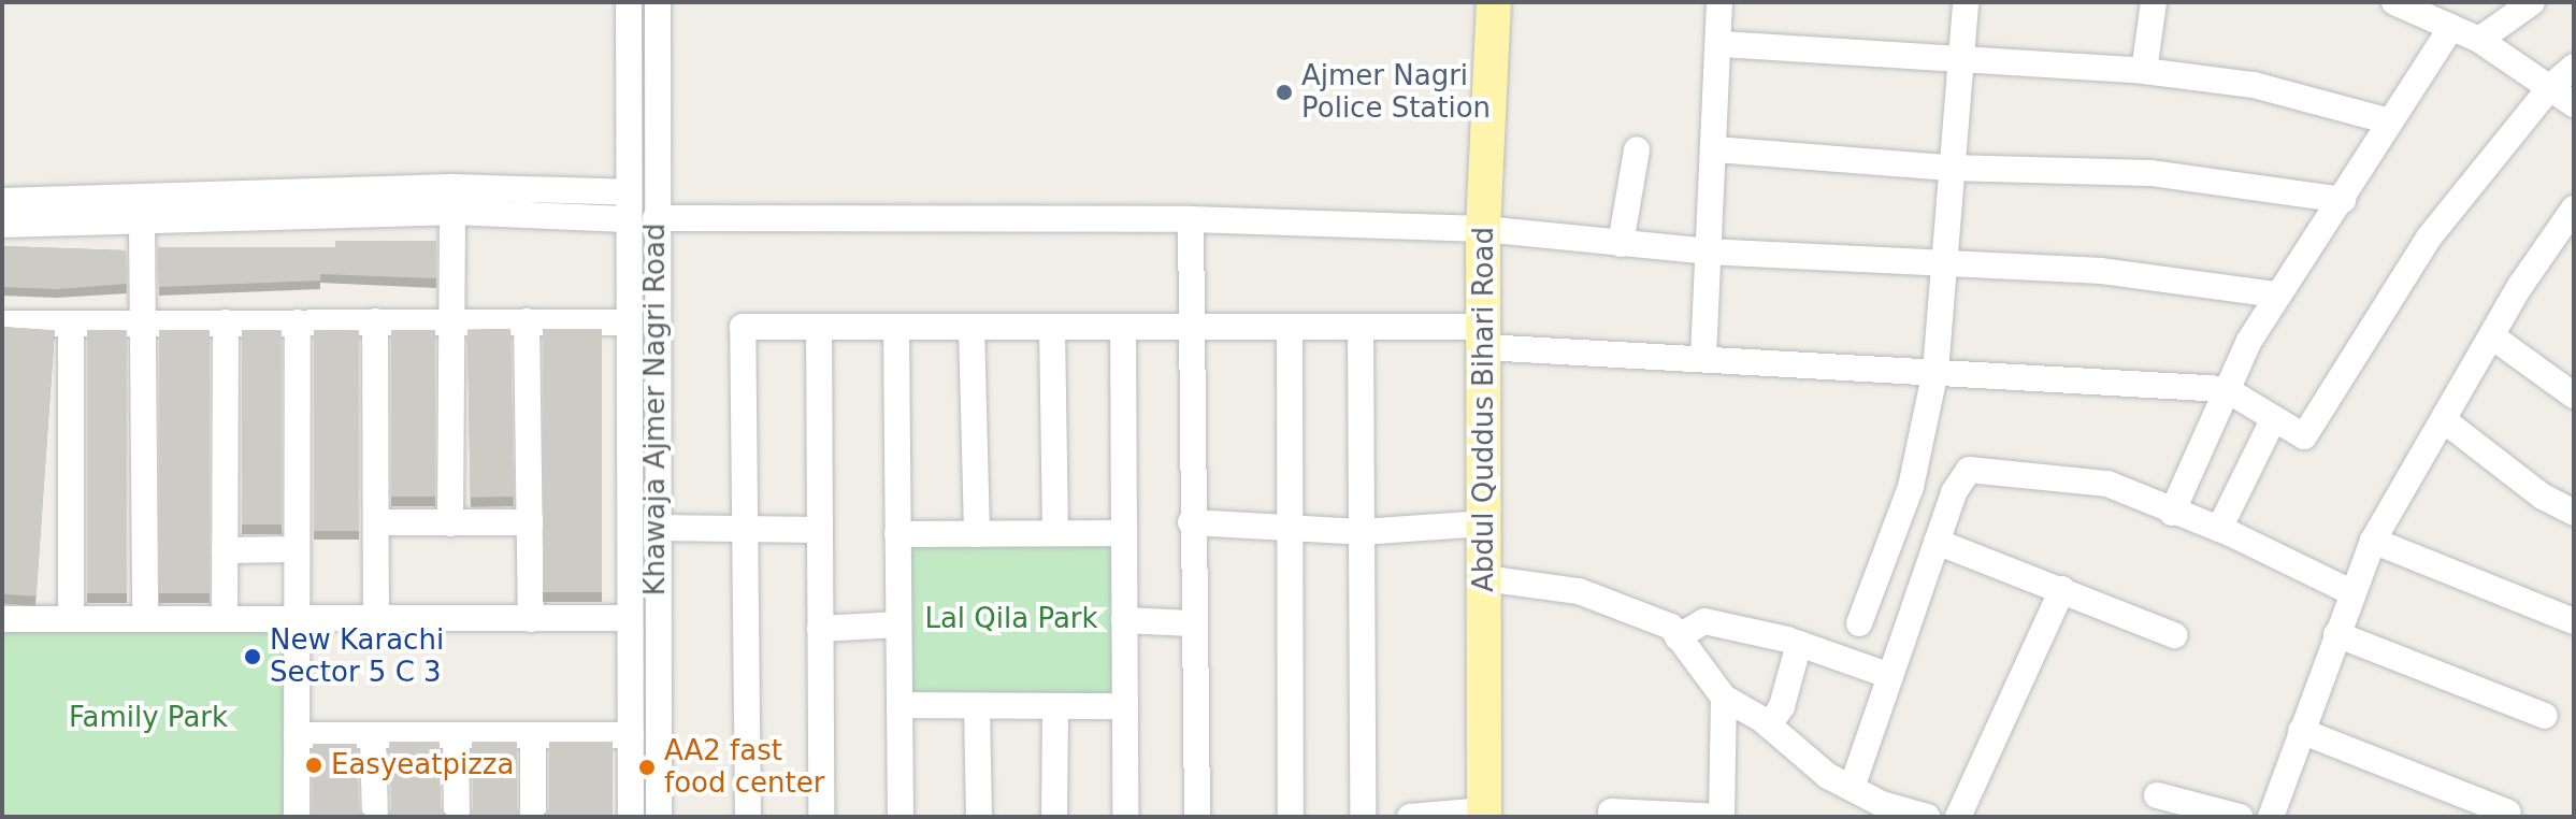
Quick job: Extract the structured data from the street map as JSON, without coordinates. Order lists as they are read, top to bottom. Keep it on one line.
{"streets":{"main road":["Abdul Quddus Bihari Road"],"street":["Khawaja Ajmer Nagri Road"]},"parks":["Lal Qila Park","Family Park"],"places":["Ajmer Nagri Police Station","New Karachi Sector 5 C 3","Easyeatpizza","AA2 fast food center"]}
